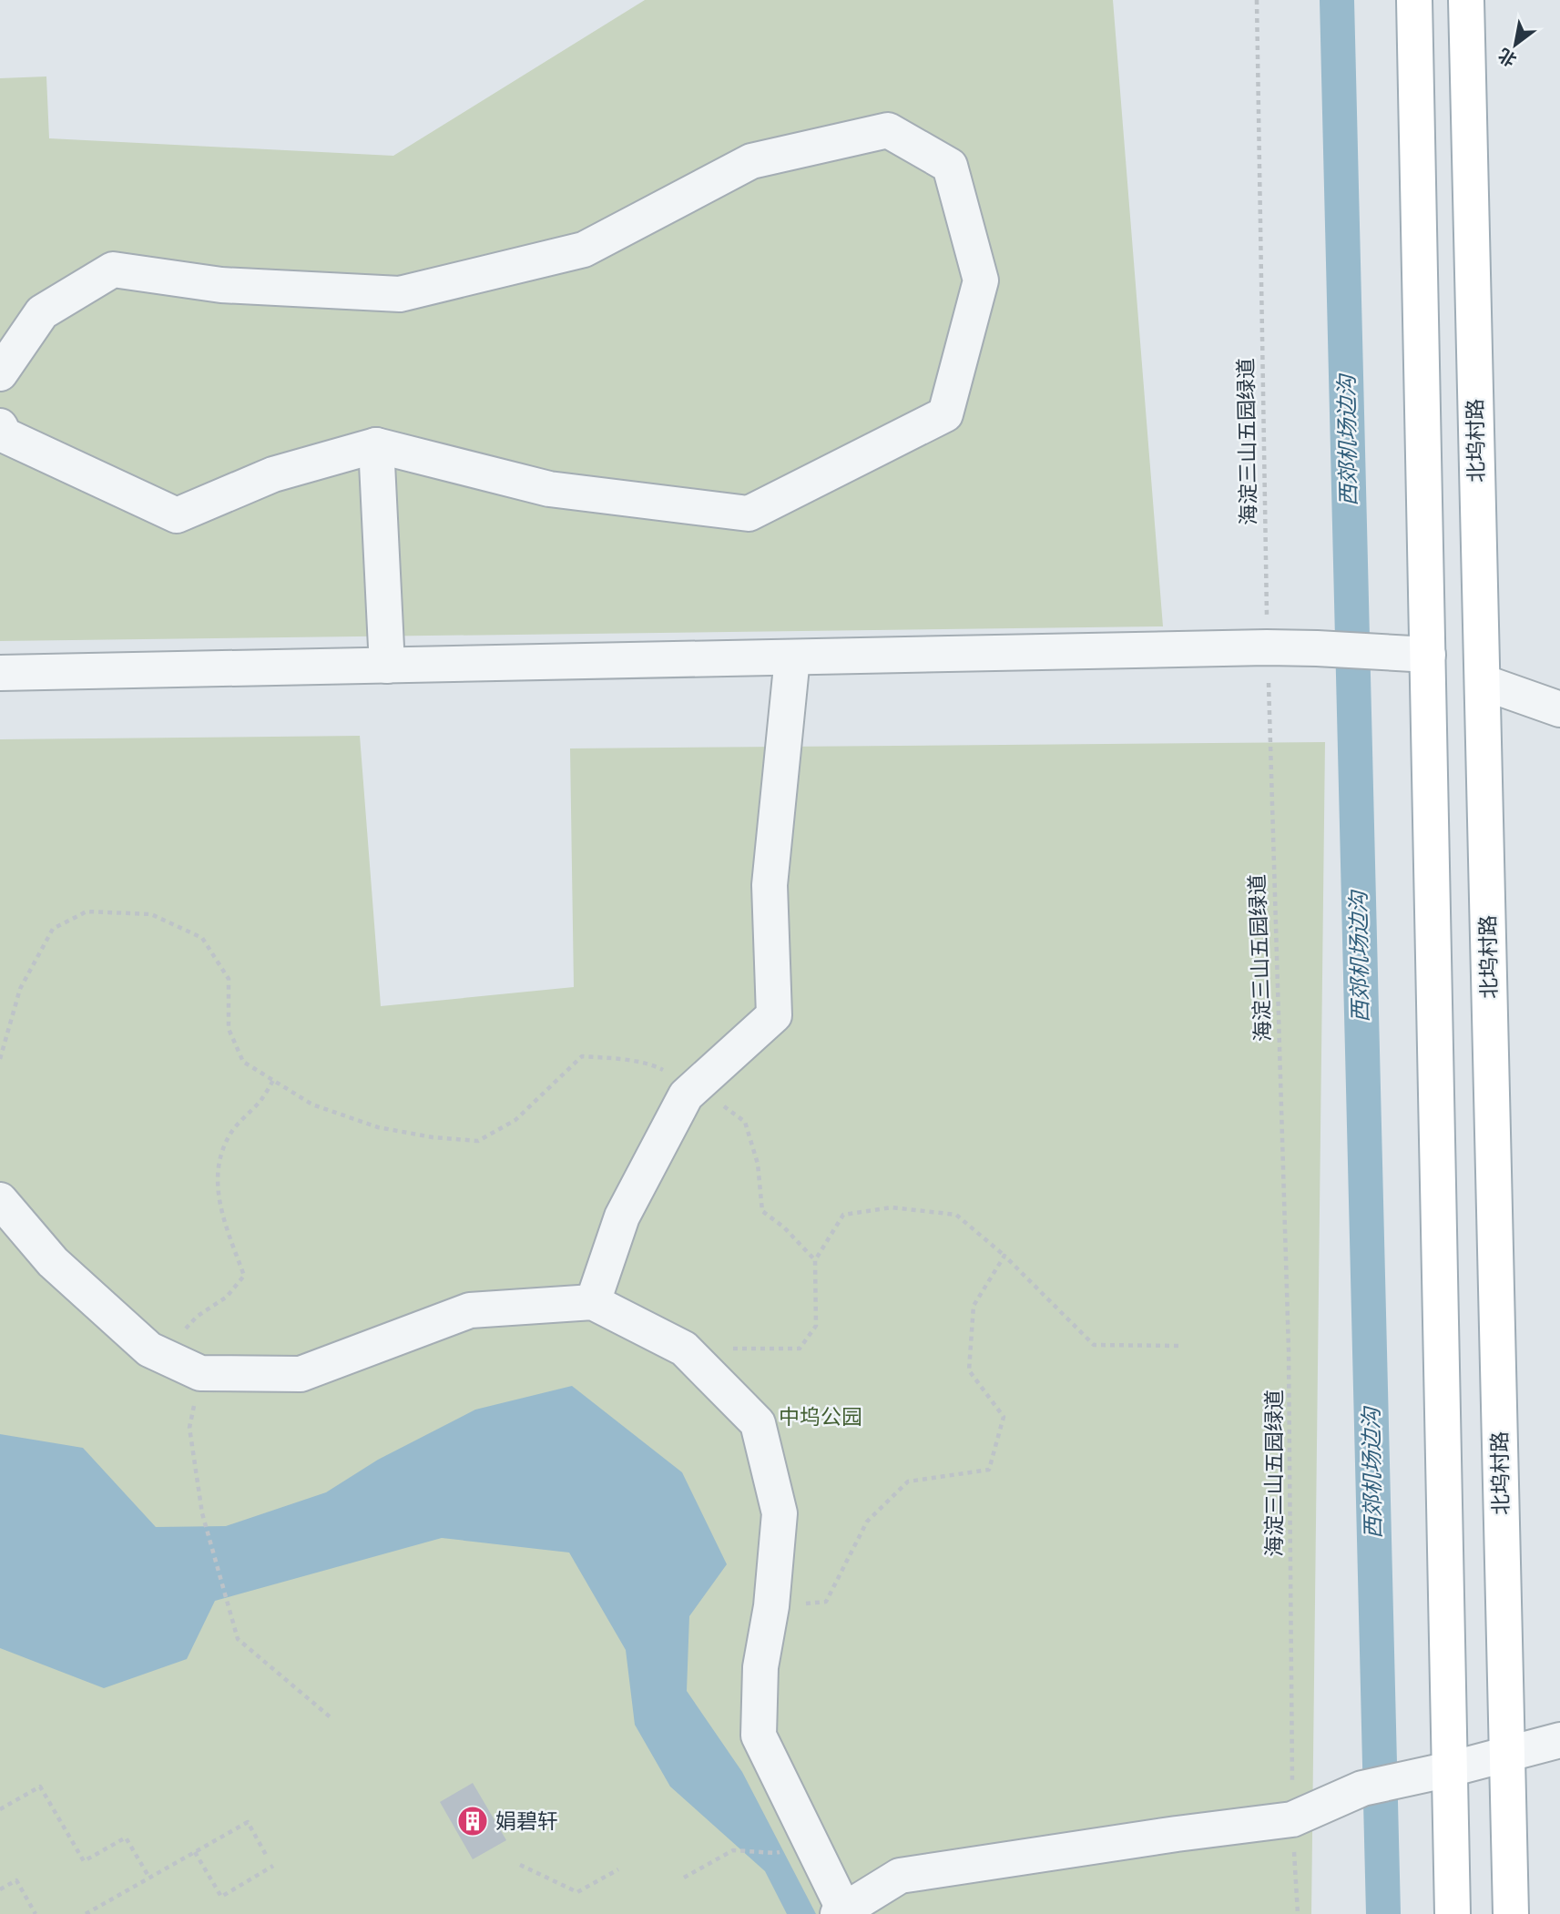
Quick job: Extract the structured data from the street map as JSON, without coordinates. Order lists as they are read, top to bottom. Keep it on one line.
{"streets":{"main road":["北坞村路"],"path":["海淀三山五园绿道"]},"water":["西郊机场边沟"],"parks":["中坞公园"],"places":{"building":["娟碧轩"]},"north":"bottom left"}
